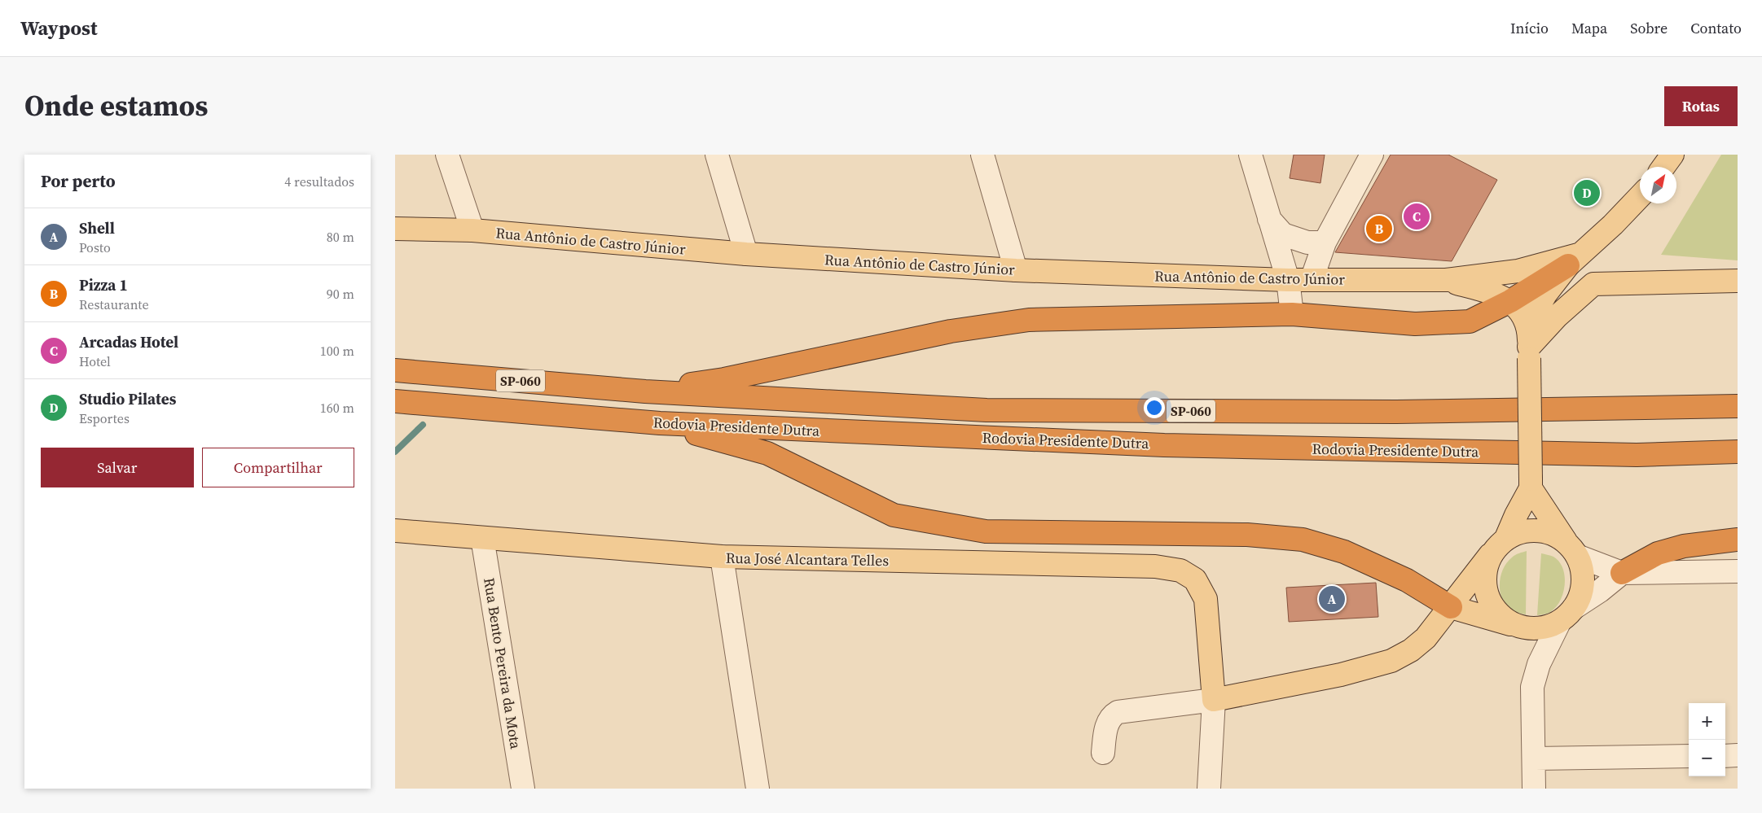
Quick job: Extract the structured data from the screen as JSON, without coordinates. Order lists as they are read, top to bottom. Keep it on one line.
{"streets":{"highway":["SP-060","Rodovia Presidente Dutra"],"main road":["Rua Antônio de Castro Júnior","Rua José Alcantara Telles"],"street":["Rua Bento Pereira da Mota"]},"crossings":[["Rua José Alcantara Telles","Rua Bento Pereira da Mota"]],"north":"top right","page":{"header":"Waypost","nav":["Início","Mapa","Sobre","Contato"],"title":"Onde estamos","buttons":["Rotas",["Salvar","Compartilhar"]],"heading":["Por perto","4 resultados"],"pins":["D","C","B","A"],"list":[{"mark":"A","name":"Shell","note":"Posto","value":"80 m"},{"mark":"B","name":"Pizza 1","note":"Restaurante","value":"90 m"},{"mark":"C","name":"Arcadas Hotel","note":"Hotel","value":"100 m"},{"mark":"D","name":"Studio Pilates","note":"Esportes","value":"160 m"}],"map_buttons":["+","−"]}}
